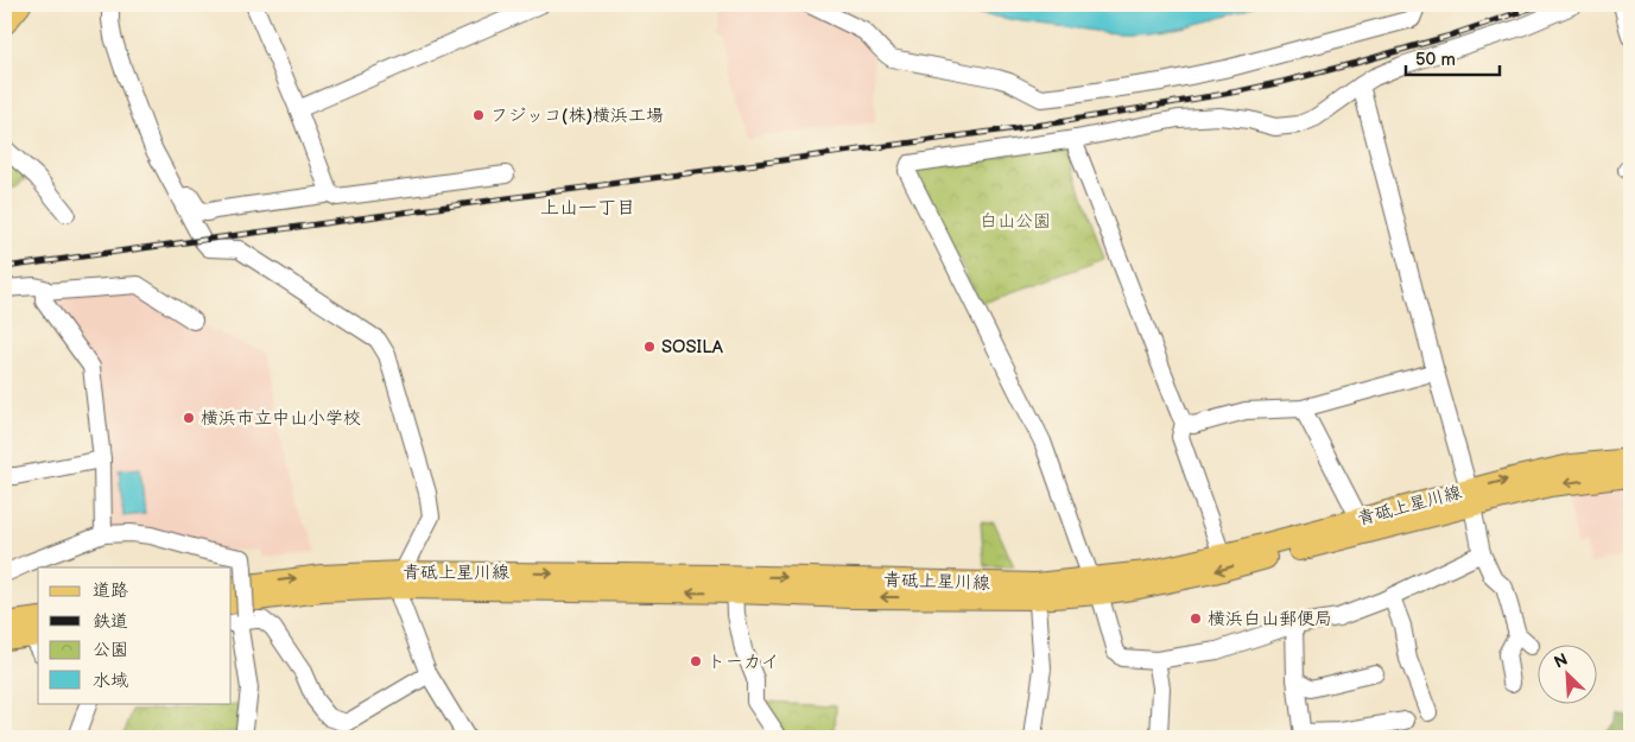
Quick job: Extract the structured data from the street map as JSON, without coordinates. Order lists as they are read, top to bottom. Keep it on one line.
{"streets":{"main road":["青砥上星川線"]},"districts":["上山一丁目"],"parks":["白山公園"],"places":["フジッコ(株)横浜工場","SOSILA","横浜市立中山小学校","横浜白山郵便局","トーカイ"],"legend":["道路","鉄道","公園","水域"],"scale_bar":"50 m","north":"top left"}
